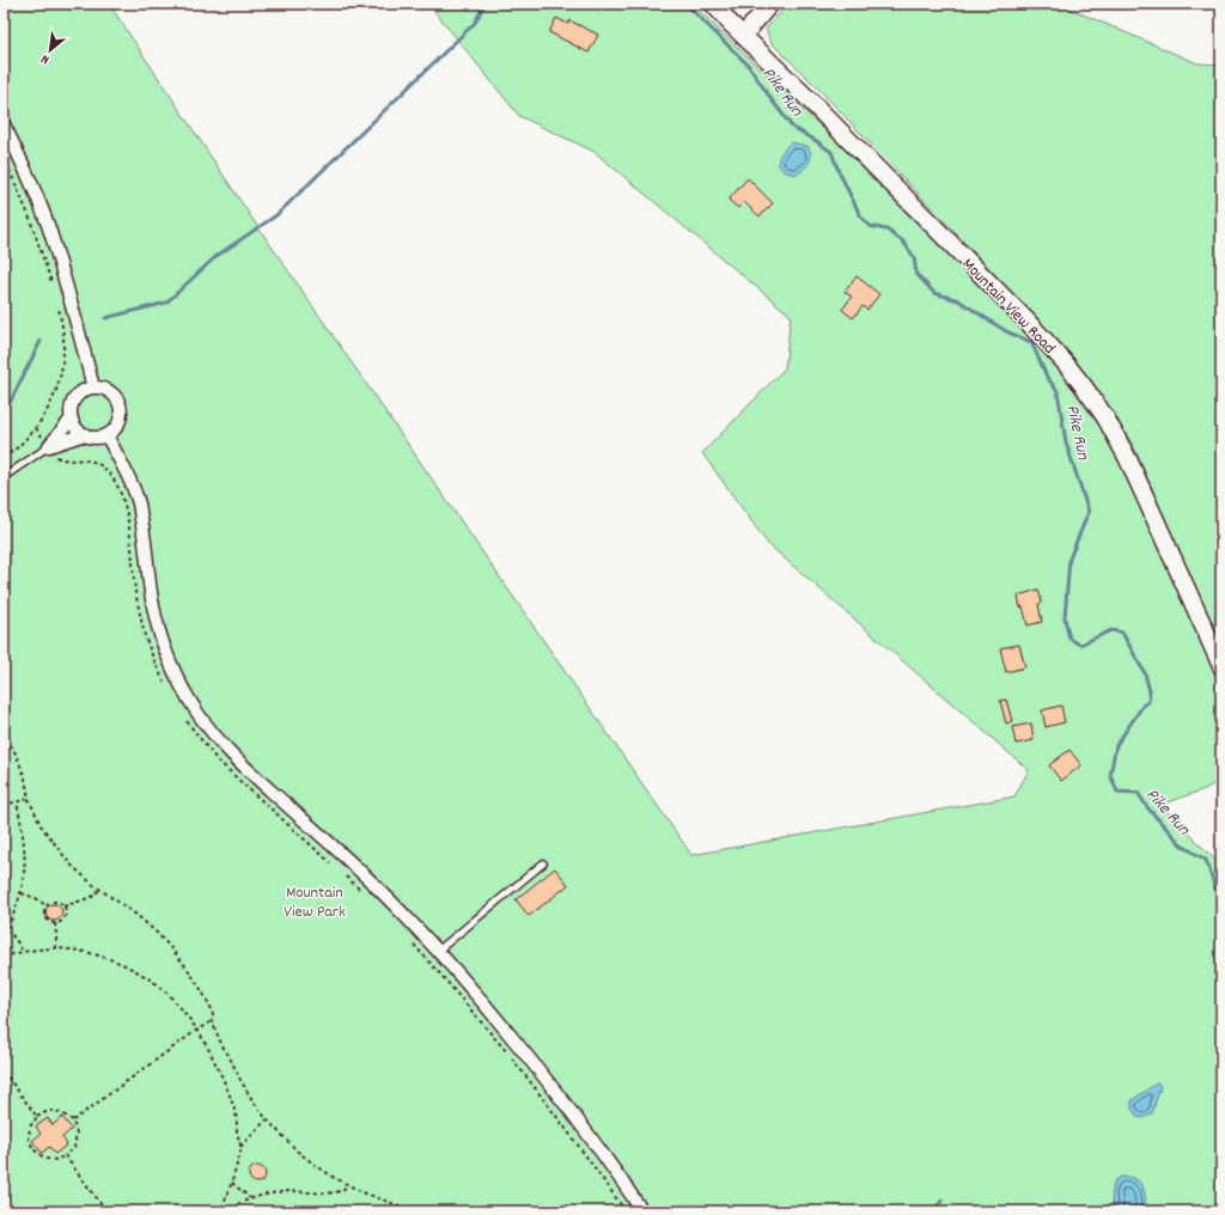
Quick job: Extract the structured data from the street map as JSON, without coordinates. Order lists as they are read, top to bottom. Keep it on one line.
{"streets":{"street":["Mountain View Road"]},"water":["Pike Run"],"parks":["Mountain View Park"],"north":"bottom left"}
